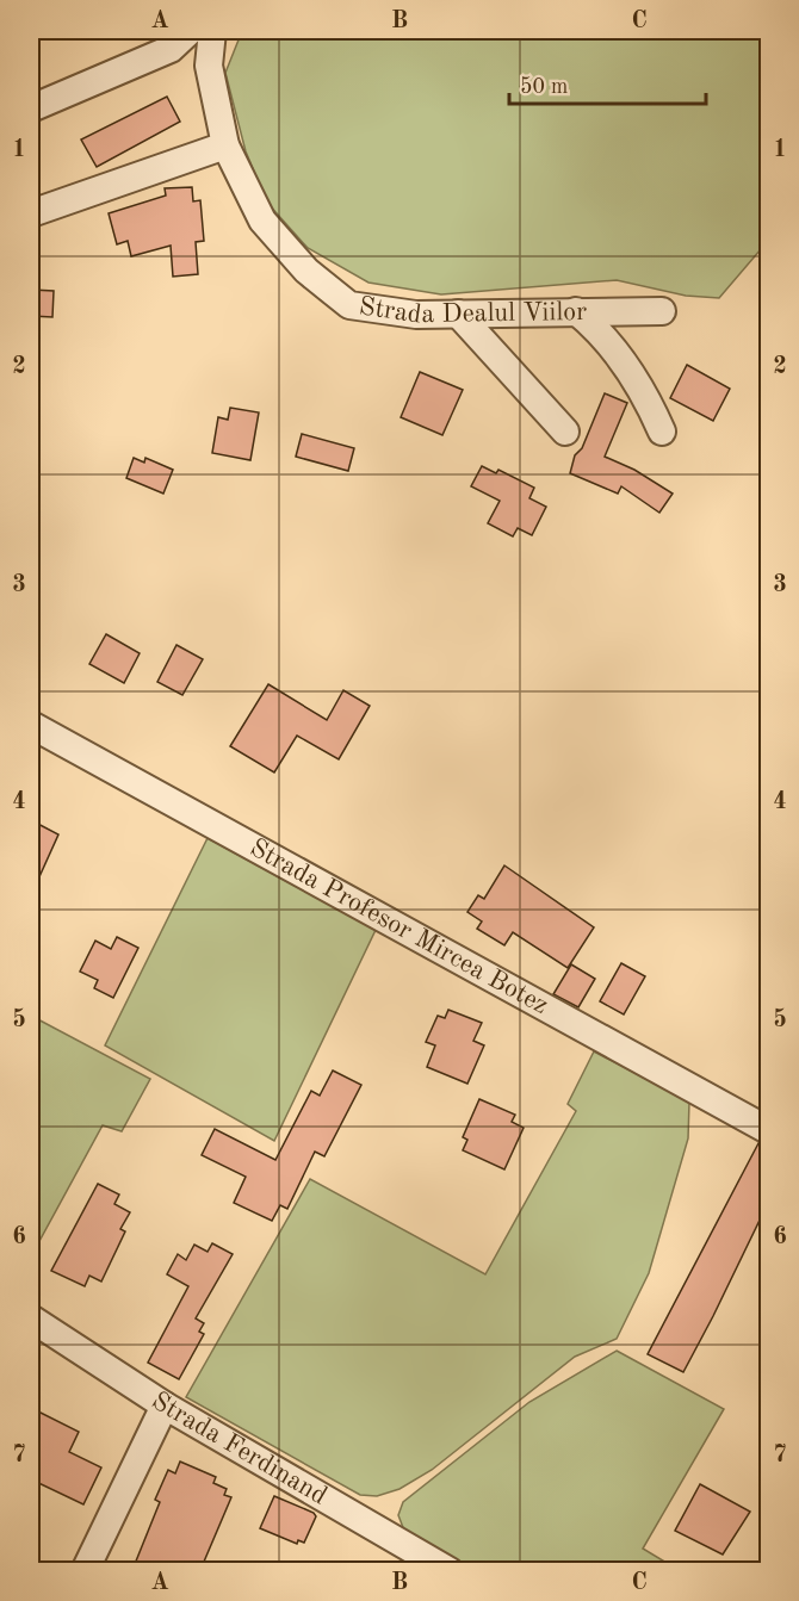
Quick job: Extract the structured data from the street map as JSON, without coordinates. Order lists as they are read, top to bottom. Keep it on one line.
{"streets":{"street":["Strada Dealul Viilor","Strada Profesor Mircea Botez","Strada Ferdinand"]},"scale_bar":"50 m","grid":{"columns":["A","B","C"],"rows":["1","2","3","4","5","6","7"]}}
